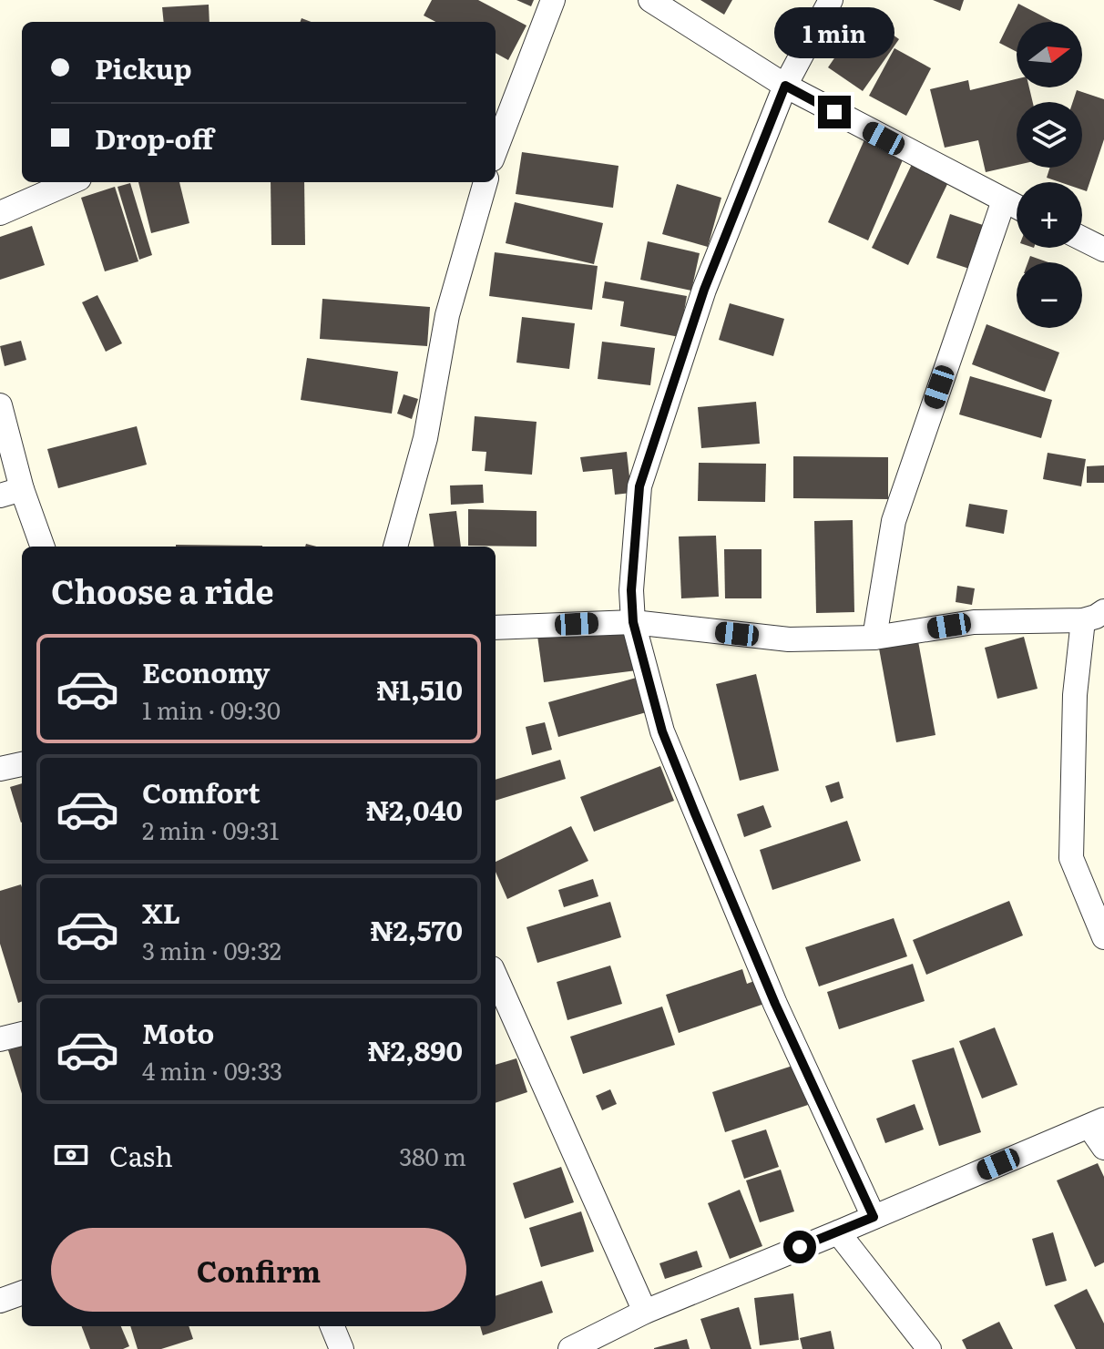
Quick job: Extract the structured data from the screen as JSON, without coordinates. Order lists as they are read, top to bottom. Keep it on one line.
{"north":"right","page":{"bubble":"1 min","map_buttons":["+","−"],"banner":["Pickup","Drop-off"],"heading":"Choose a ride","list":[{"name":"Economy","note":"1 min · 09:30","value":"₦1,510"},{"name":"Comfort","note":"2 min · 09:31","value":"₦2,040"},{"name":"XL","note":"3 min · 09:32","value":"₦2,570"},{"name":"Moto","note":"4 min · 09:33","value":"₦2,890"}],"pay":["Cash","380 m"],"buttons":"Confirm"}}
